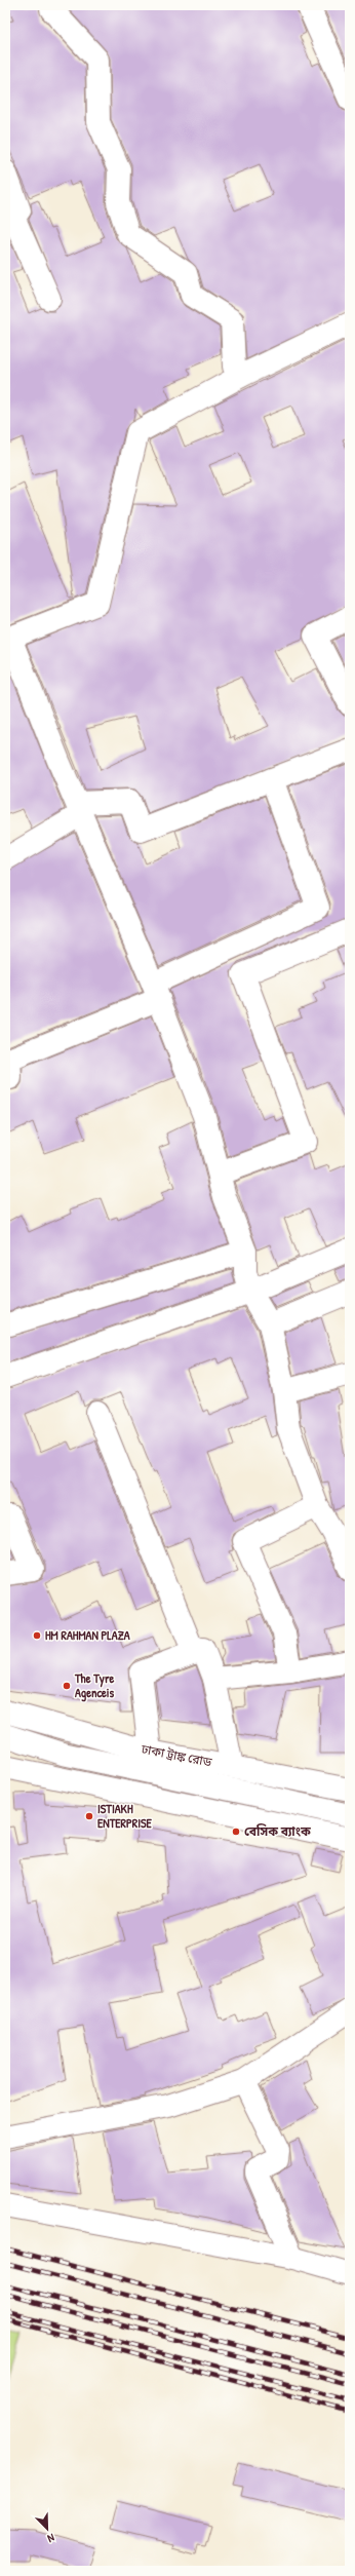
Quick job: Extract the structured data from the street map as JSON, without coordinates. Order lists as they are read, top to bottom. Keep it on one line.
{"streets":{"street":["ঢাকা ট্রাঙ্ক রোড"]},"places":["HM RAHMAN PLAZA","The Tyre Agenceis","ISTIAKH ENTERPRISE","বেসিক ব্যাংক"],"north":"bottom right"}
